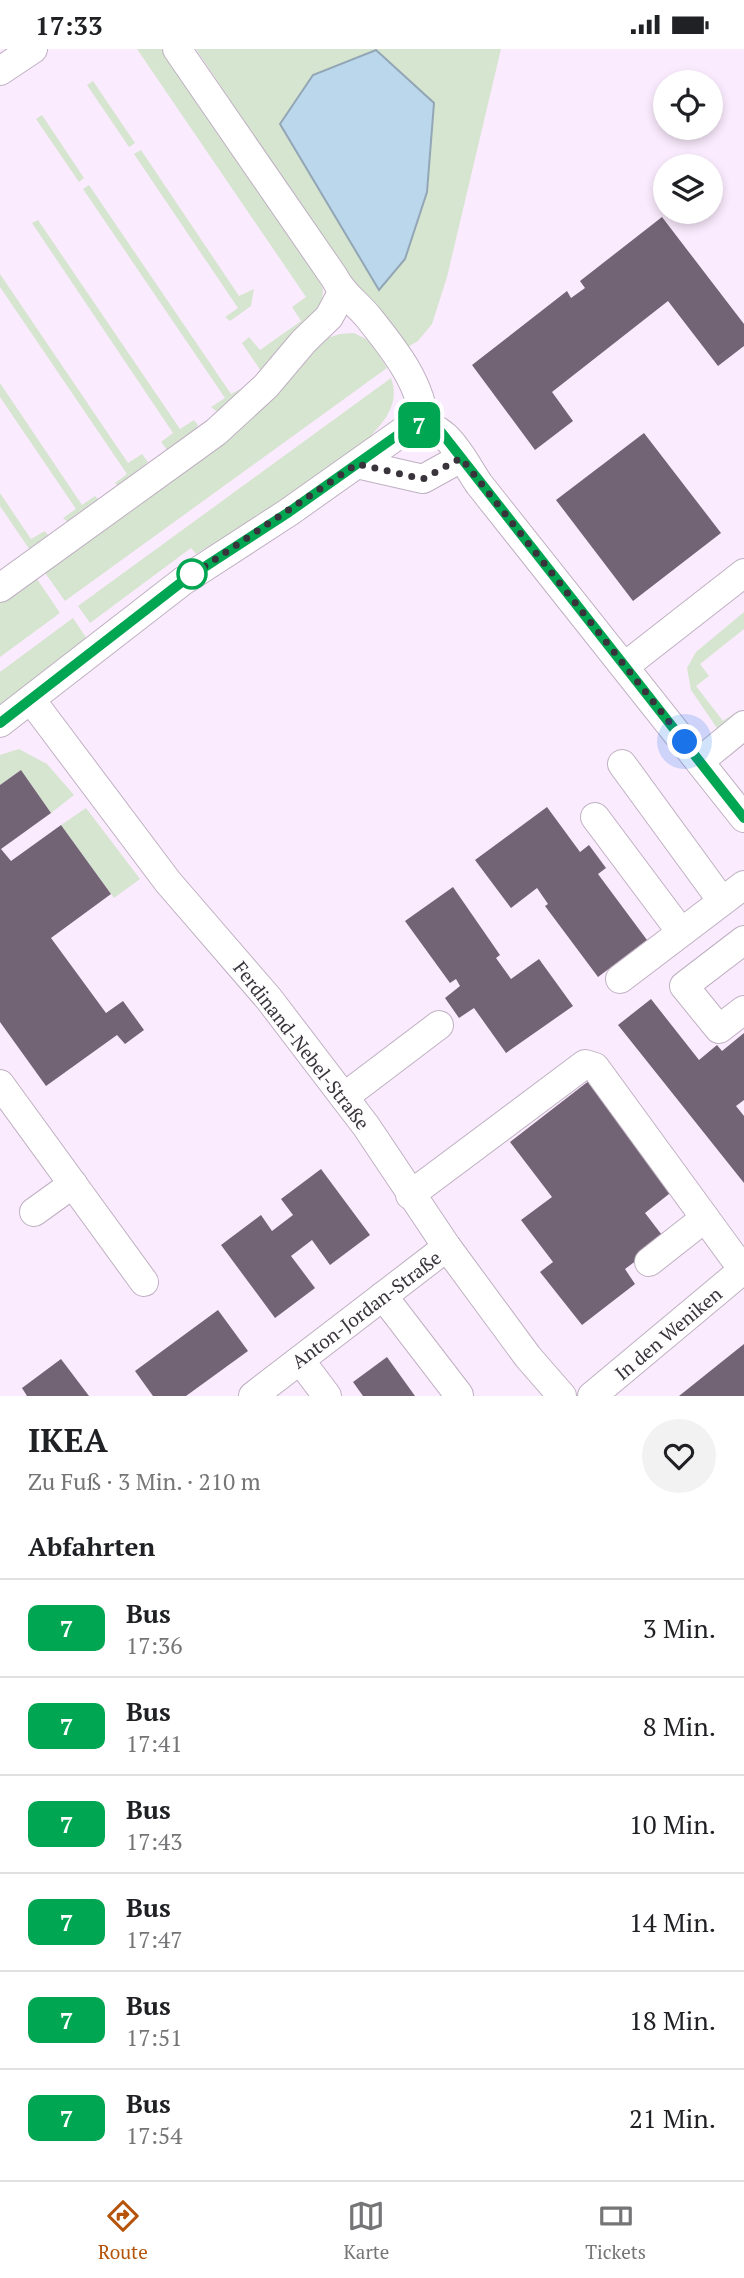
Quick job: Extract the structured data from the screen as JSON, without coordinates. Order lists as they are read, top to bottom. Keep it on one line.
{"streets":{"street":["Ferdinand-Nebel-Straße","Anton-Jordan-Straße","In den Weniken"]},"crossings":[["Ferdinand-Nebel-Straße","Anton-Jordan-Straße"]],"lines":["bus line 7"],"page":{"status":"17:33","on_map":"7","heading":[["IKEA","Zu Fuß · 3 Min. · 210 m"],"Abfahrten"],"list":[{"mark":"7","name":"Bus","note":"17:36","value":"3 Min."},{"mark":"7","name":"Bus","note":"17:41","value":"8 Min."},{"mark":"7","name":"Bus","note":"17:43","value":"10 Min."},{"mark":"7","name":"Bus","note":"17:47","value":"14 Min."},{"mark":"7","name":"Bus","note":"17:51","value":"18 Min."},{"mark":"7","name":"Bus","note":"17:54","value":"21 Min."}],"tabs":["Route","Karte","Tickets"]}}
